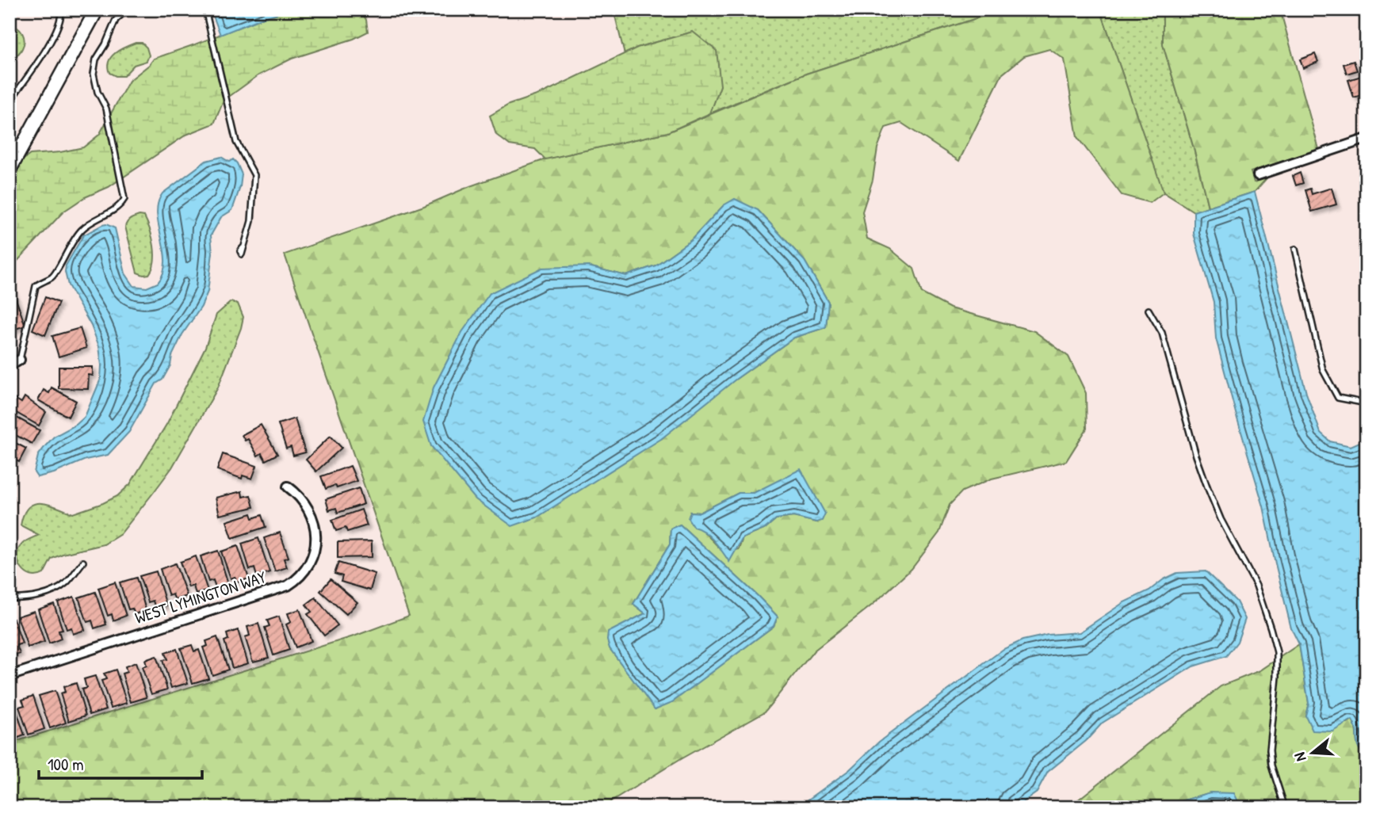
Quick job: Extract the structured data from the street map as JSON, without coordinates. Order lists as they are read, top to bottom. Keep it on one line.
{"streets":{"street":["WEST LYMINGTON WAY"]},"scale_bar":"100 m","north":"left"}
